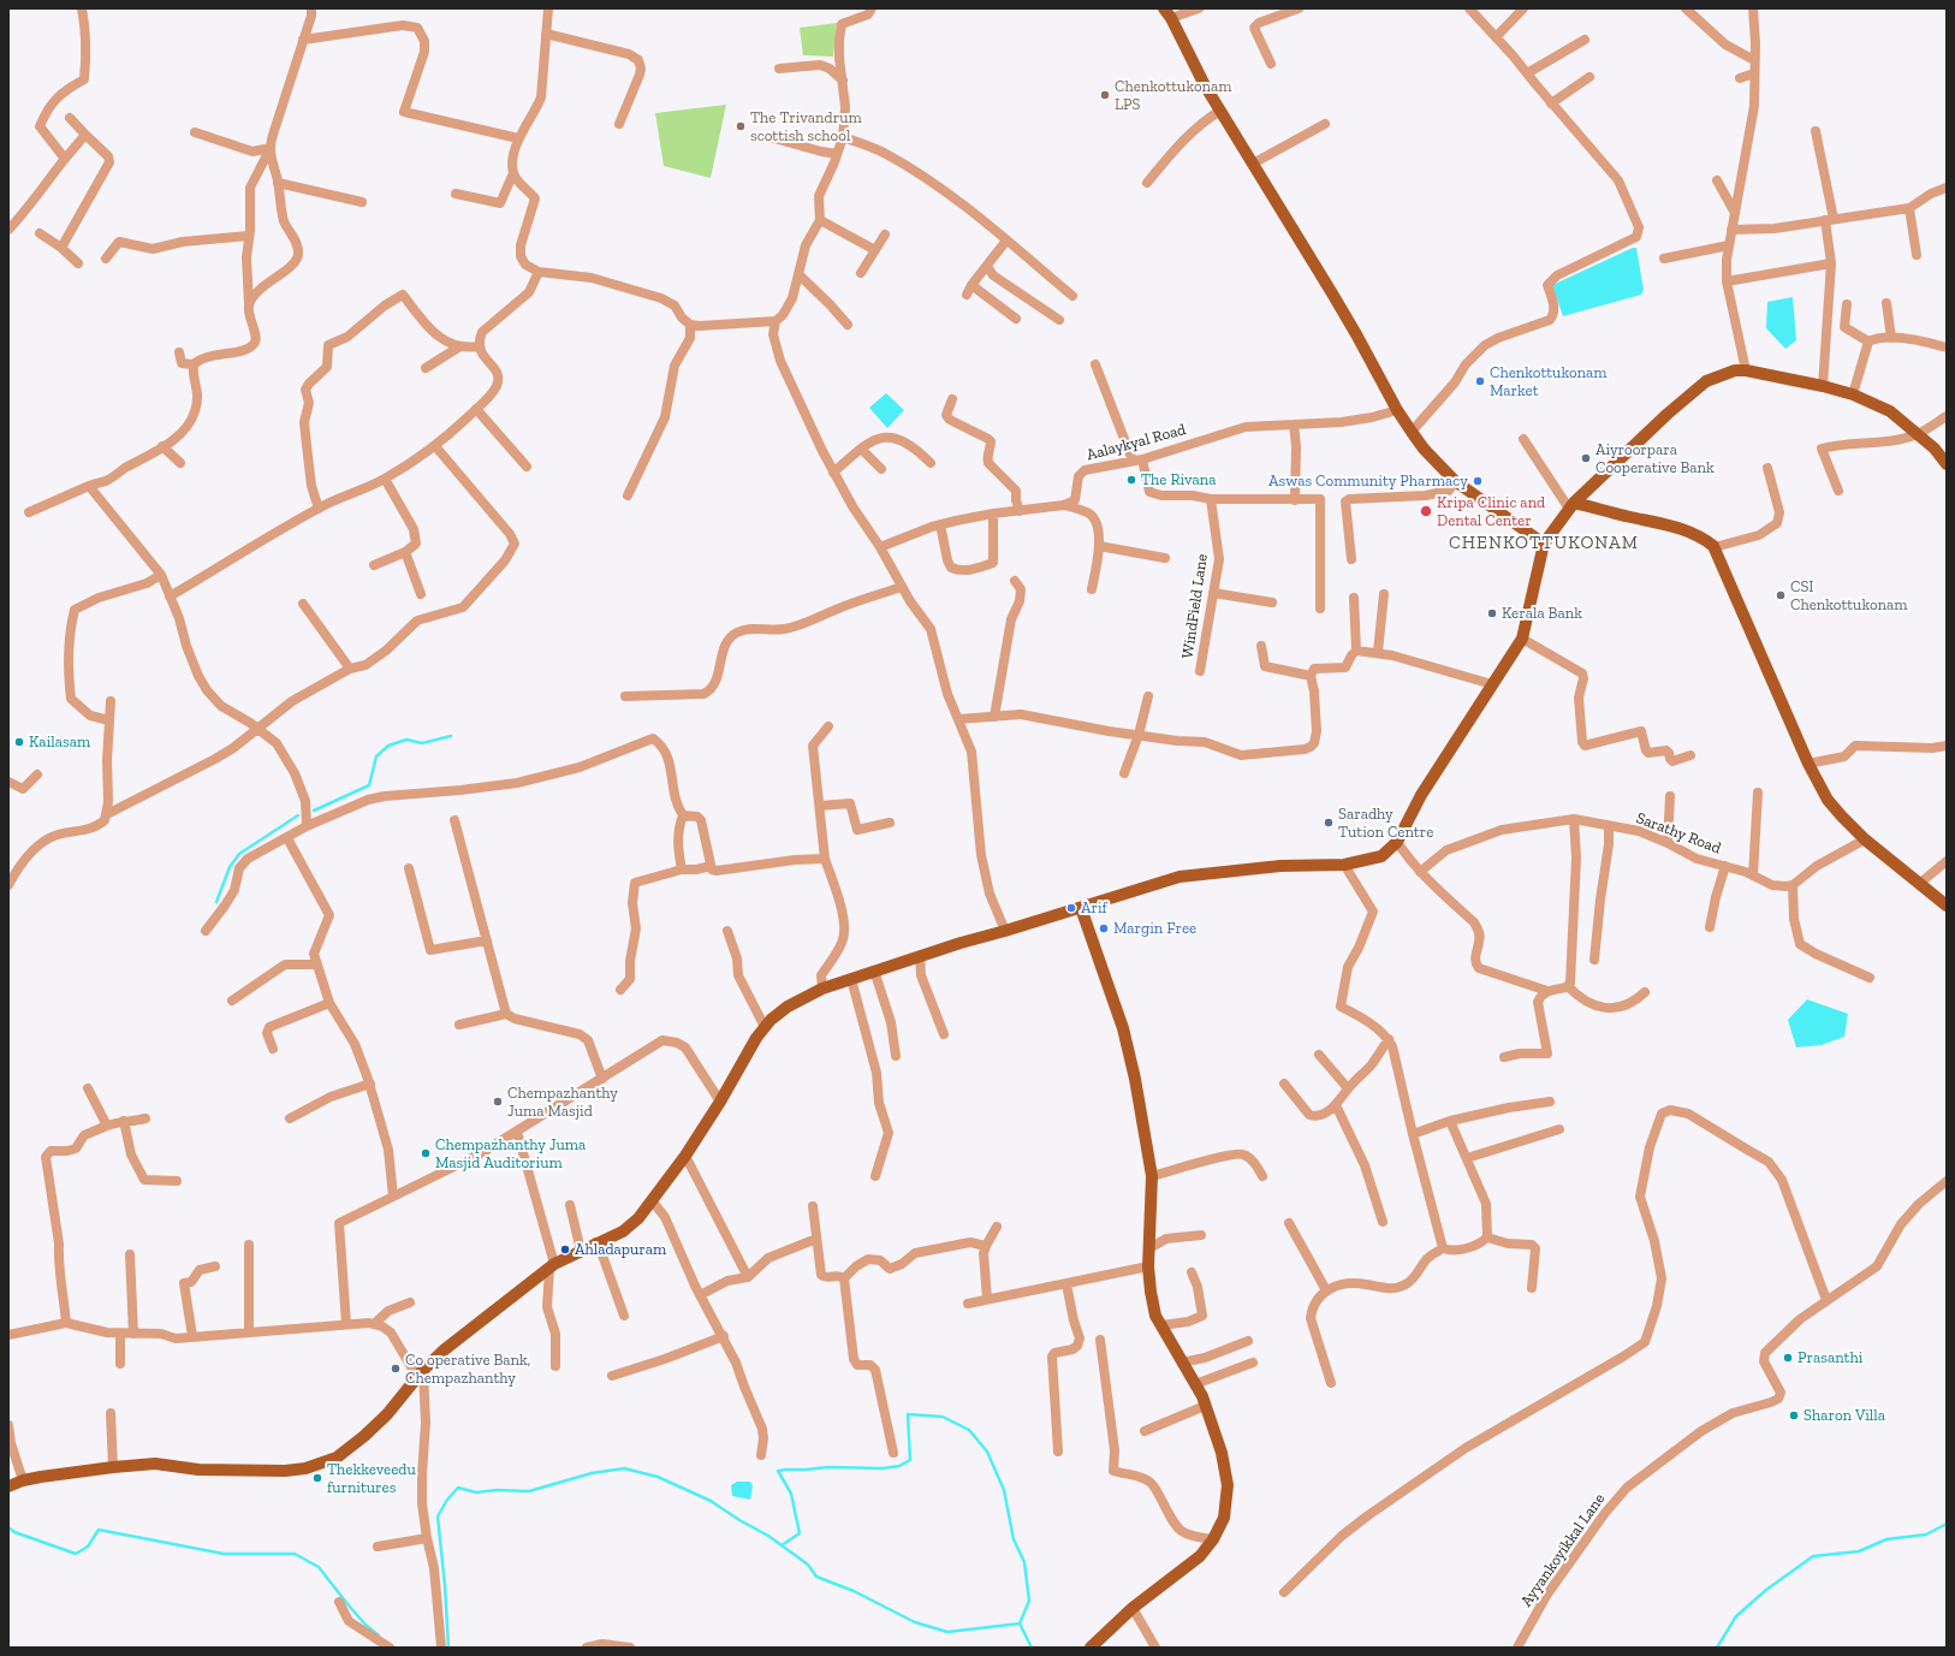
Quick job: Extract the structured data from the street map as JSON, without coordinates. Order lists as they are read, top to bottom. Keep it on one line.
{"streets":{"street":["Aalaykyal Road","WindField Lane","Sarathy Road","Ayyankoyikkal Lane"]},"districts":["CHENKOTTUKONAM"],"places":["Chenkottukonam LPS","The Trivandrum scottish school","Chenkottukonam Market","Aiyroorpara Cooperative Bank","The Rivana","Aswas Community Pharmacy","Kripa Clinic and Dental Center","CSI Chenkottukonam","Kerala Bank","Kailasam","Saradhy Tution Centre","Arif","Margin Free","Chempazhanthy Juma Masjid","Chempazhanthy Juma Masjid Auditorium","Ahladapuram","Prasanthi","Co operative Bank, Chempazhanthy","Sharon Villa","Thekkeveedu furnitures"]}
